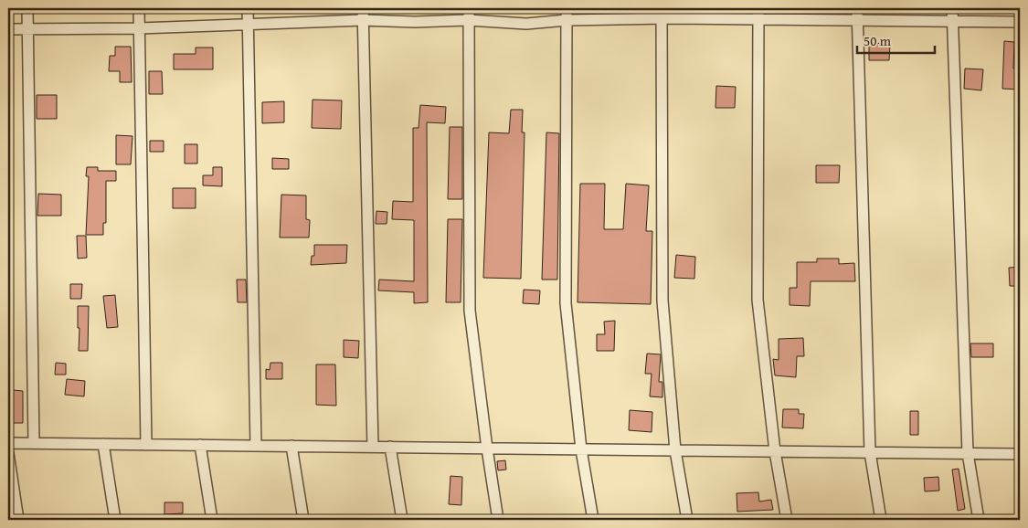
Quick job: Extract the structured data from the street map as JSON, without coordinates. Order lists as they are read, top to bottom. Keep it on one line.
{"scale_bar":"50 m"}
